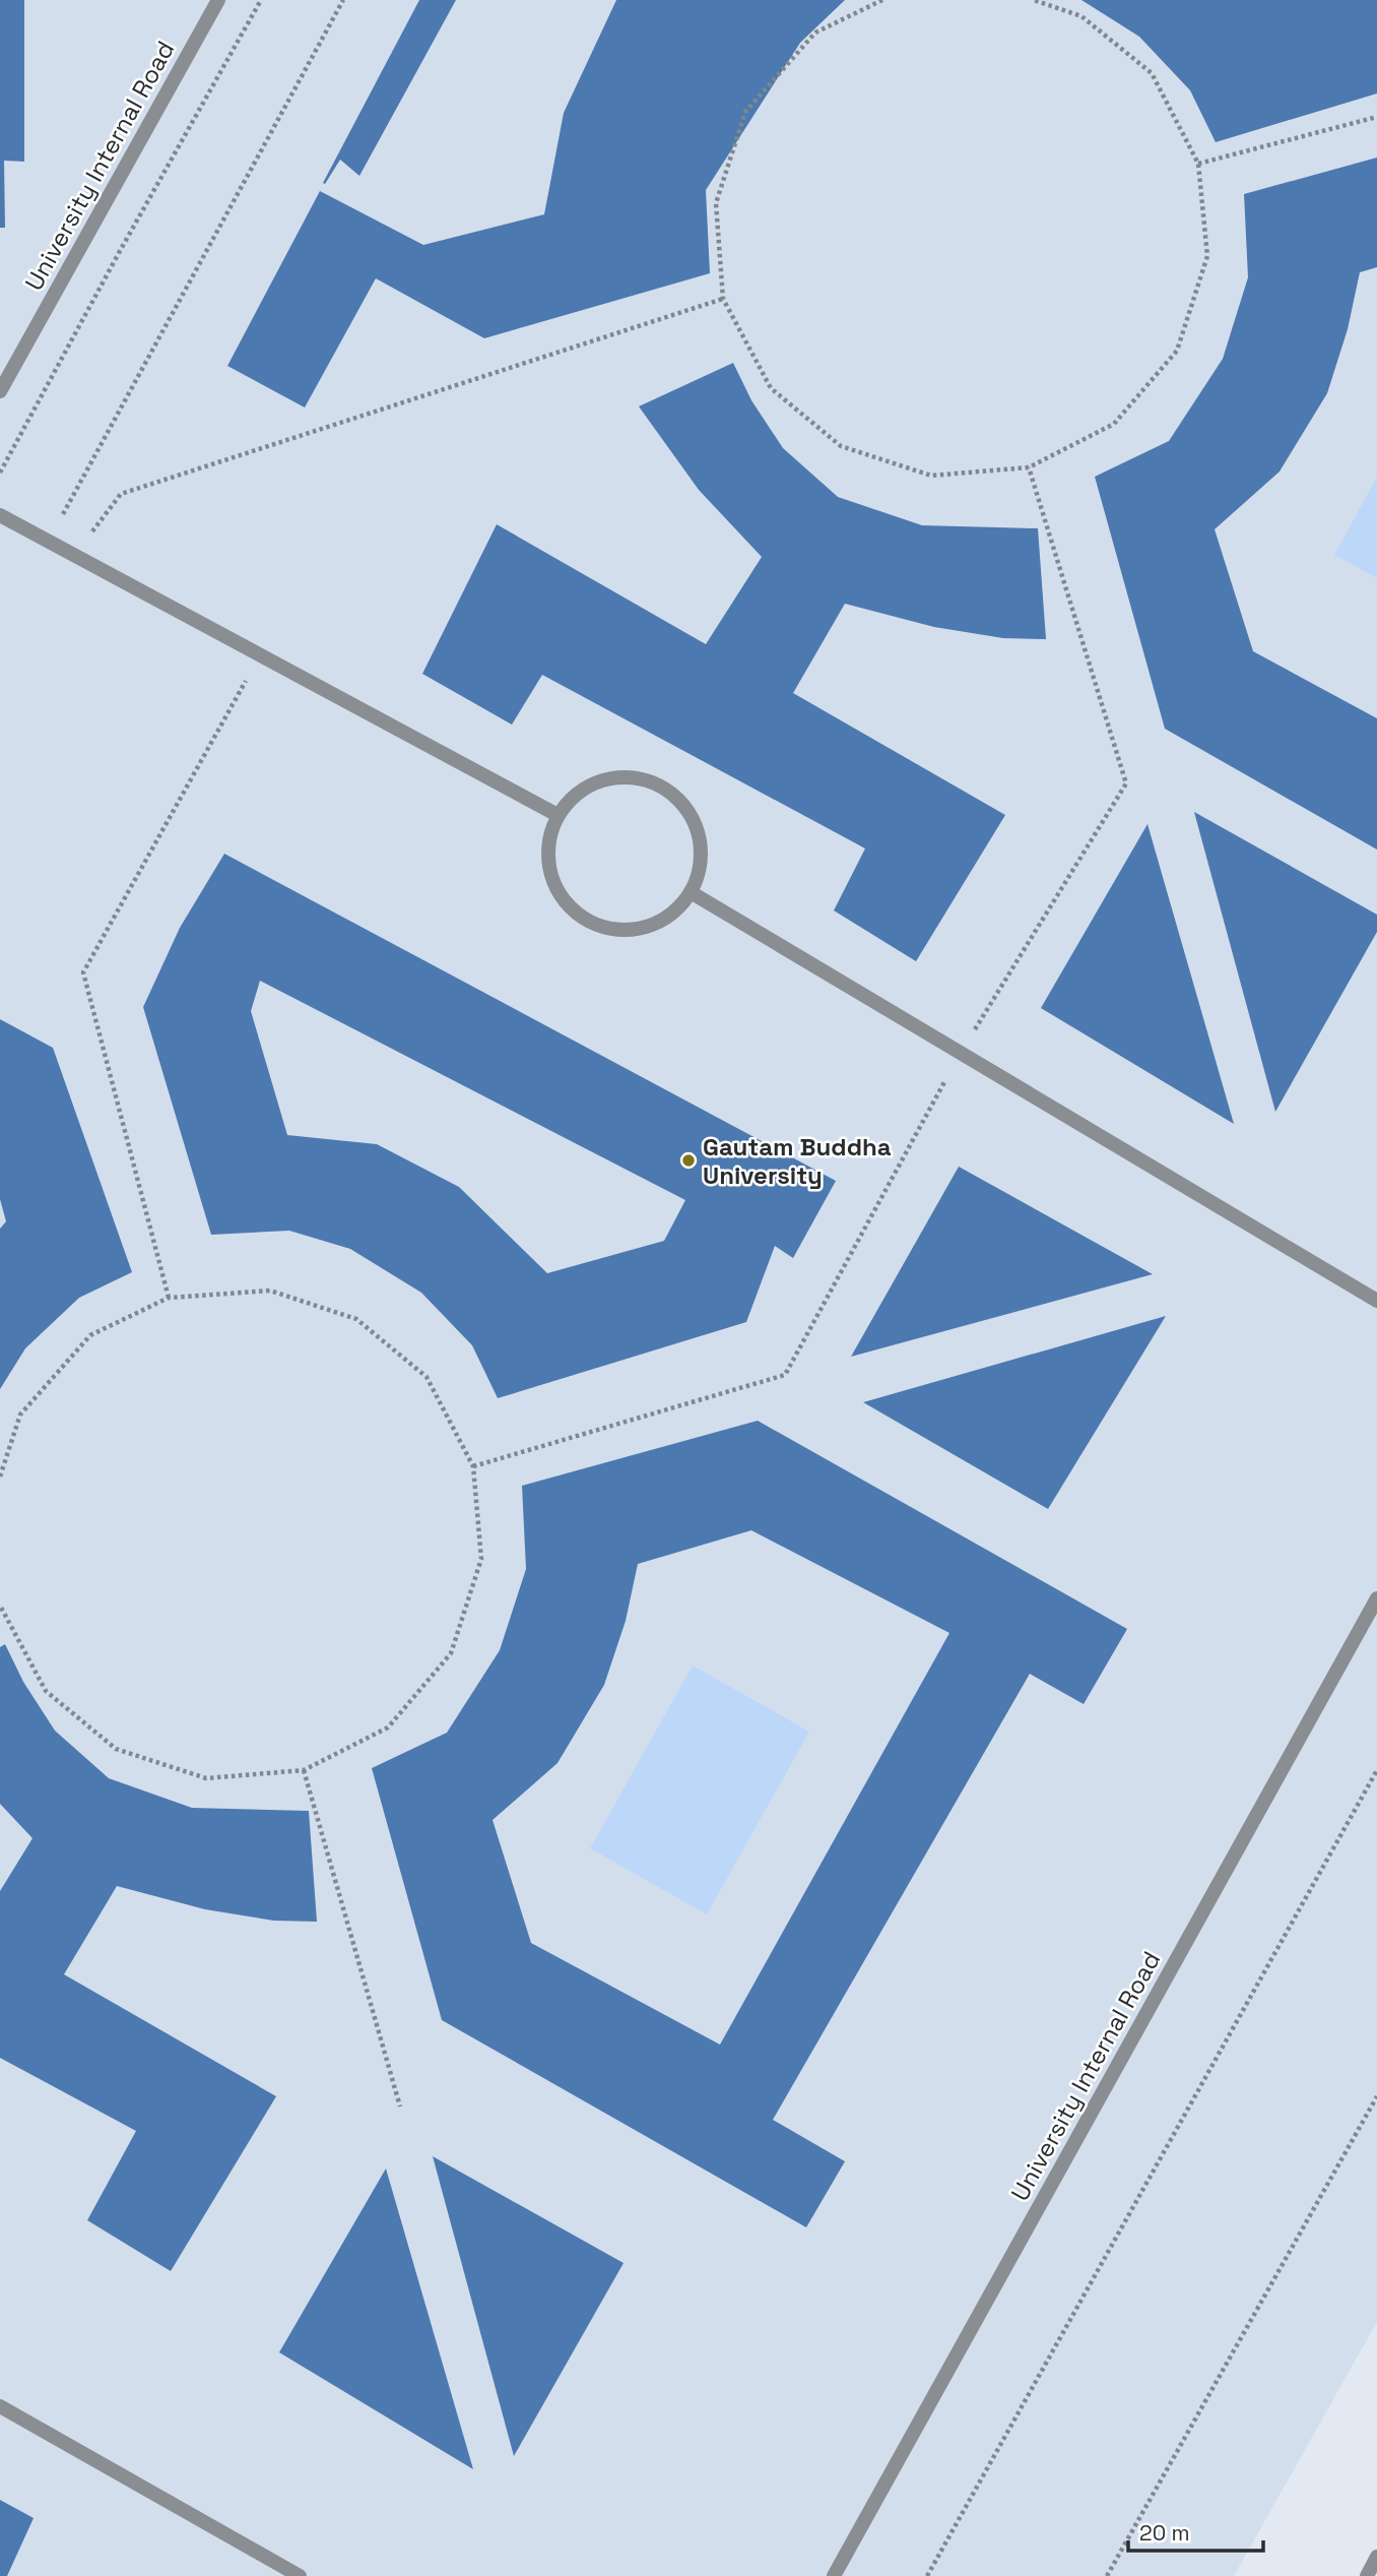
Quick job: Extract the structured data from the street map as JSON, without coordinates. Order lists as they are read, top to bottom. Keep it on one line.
{"streets":{"street":["University Internal Road"]},"places":["Gautam Buddha University"],"scale_bar":"20 m"}
